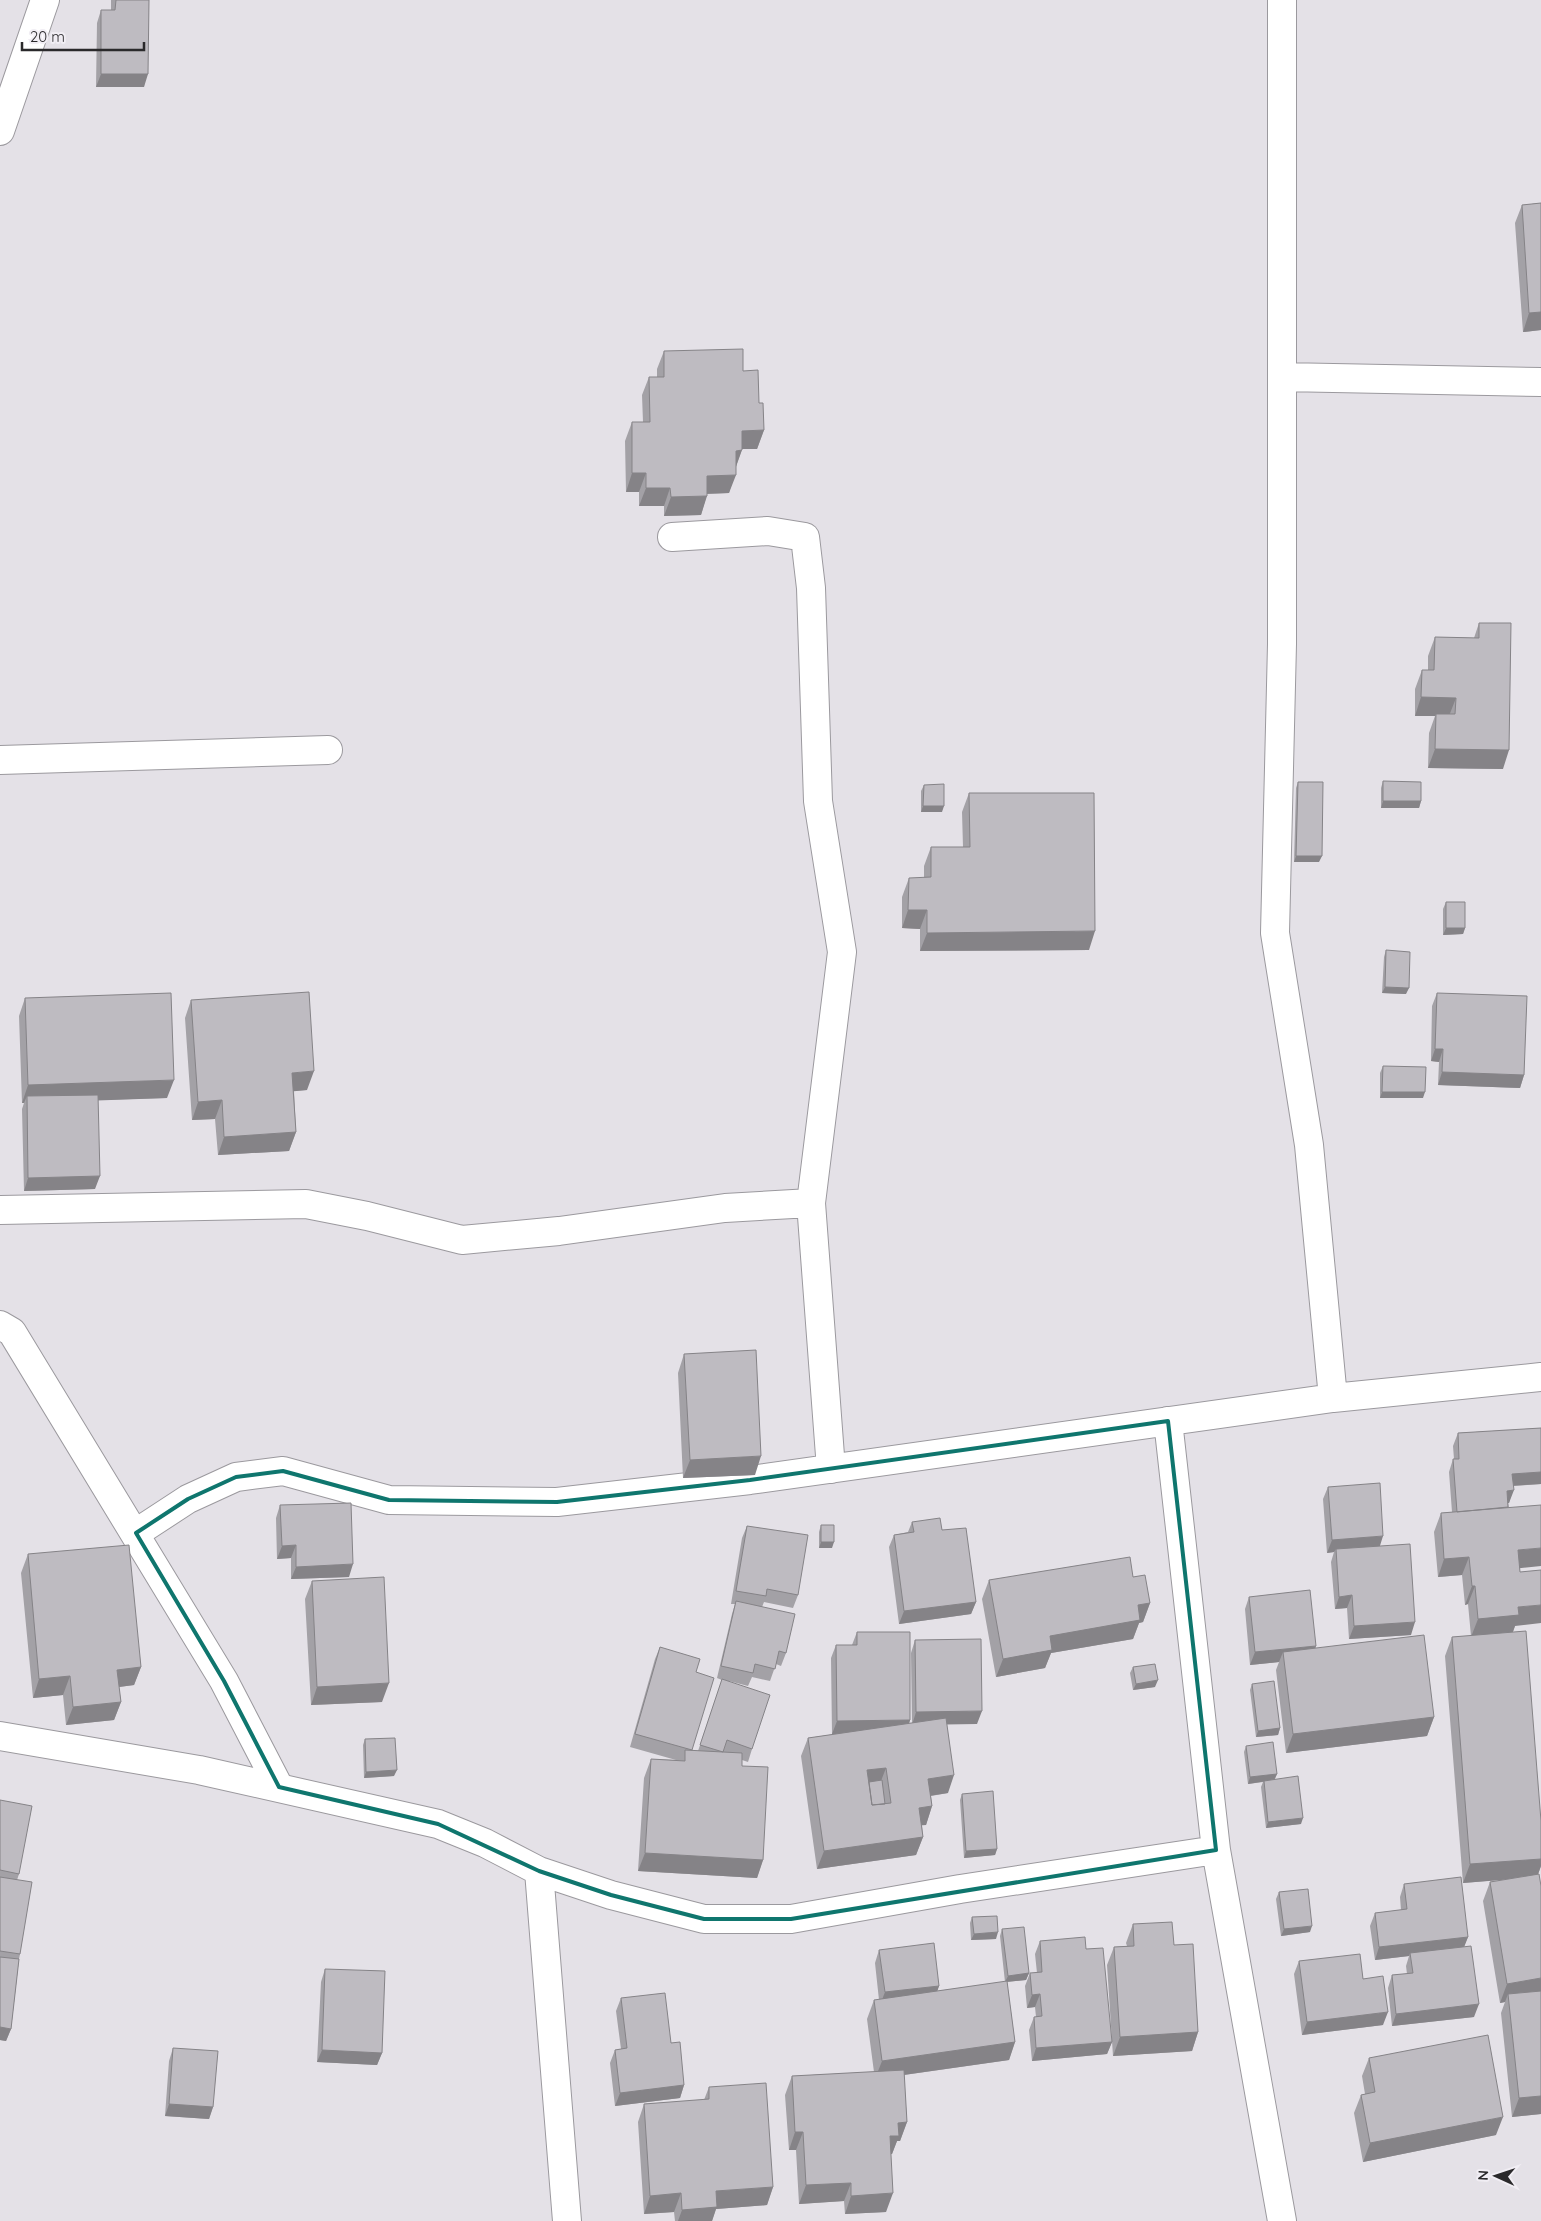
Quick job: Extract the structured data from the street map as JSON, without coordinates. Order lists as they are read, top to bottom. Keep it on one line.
{"scale_bar":"20 m","north":"left"}
